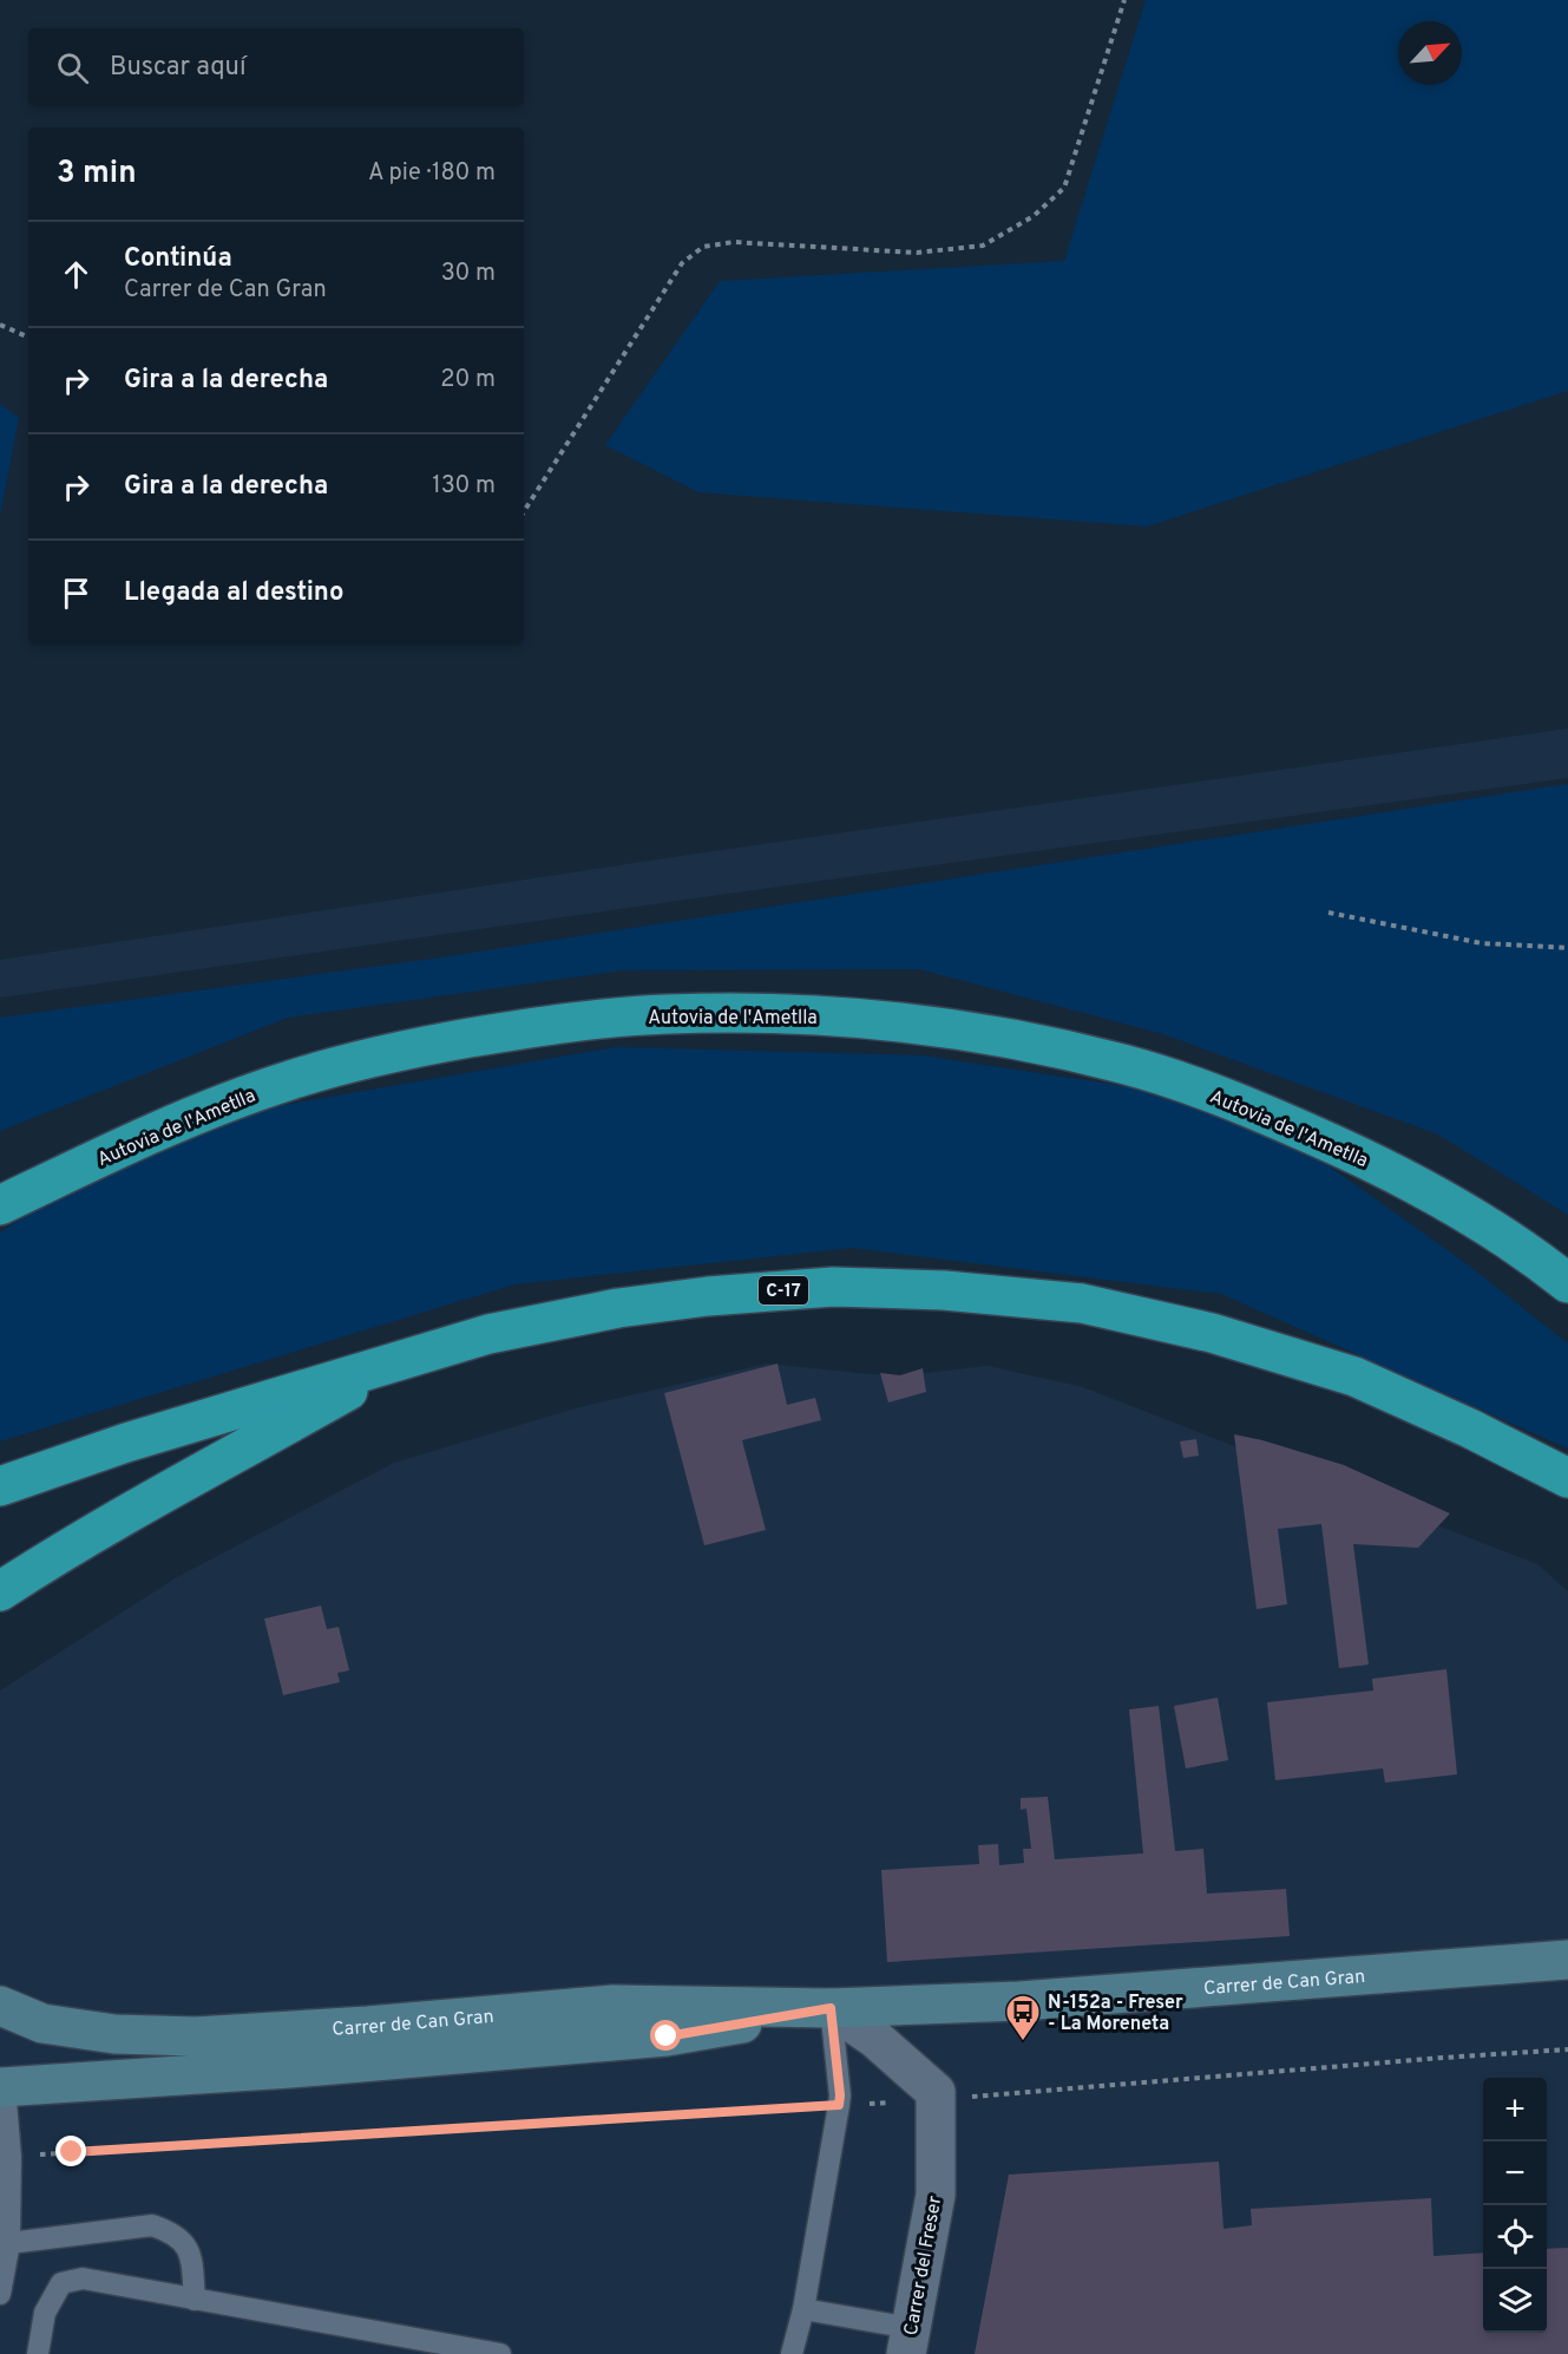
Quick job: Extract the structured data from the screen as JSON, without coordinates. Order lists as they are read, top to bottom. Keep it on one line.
{"streets":{"highway":["Autovia de l'Ametlla","C-17"],"main road":["Carrer de Can Gran"],"street":["Carrer del Freser"]},"crossings":[["Carrer de Can Gran","Carrer del Freser"]],"places":{"bus stop":["N-152a - Freser - La Moreneta"]},"north":"top right","page":{"search":"Buscar aquí","heading":["3 min","A pie · 180 m"],"list":[["Continúa","Carrer de Can Gran","30 m"],["Gira a la derecha","20 m"],["Gira a la derecha","130 m"],"Llegada al destino"],"map_buttons":["+","−"]}}
